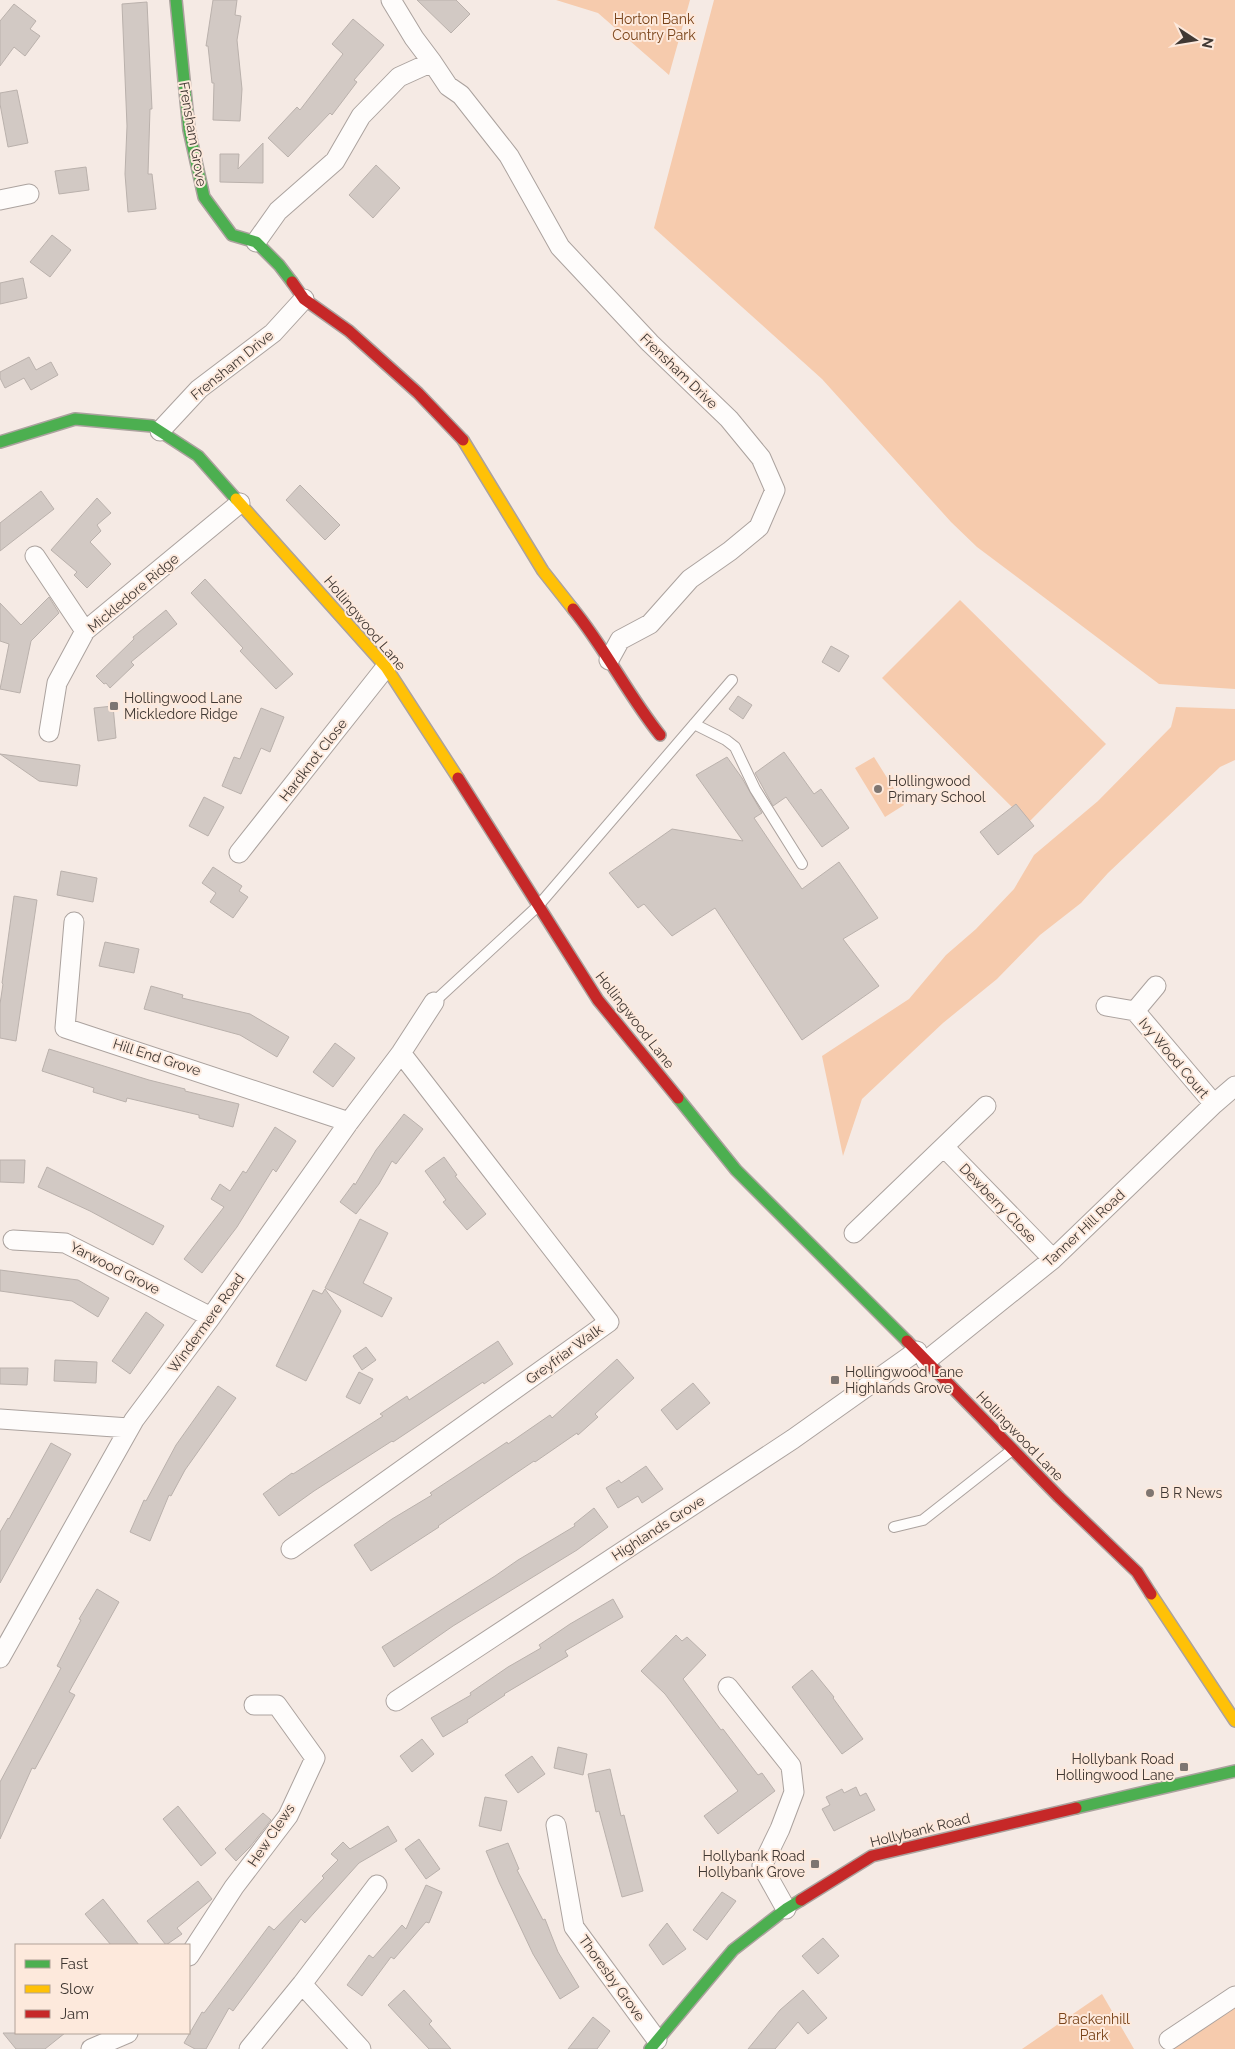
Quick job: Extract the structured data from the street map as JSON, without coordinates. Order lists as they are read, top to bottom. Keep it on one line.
{"streets":{"street":["Frensham Grove","Frensham Drive","Mickledore Ridge","Hollingwood Lane","Hardknot Close","Hill End Grove","Ivy Wood Court","Dewberry Close","Tanner Hill Road","Yarwood Grove","Windermere Road","Greyfriar Walk","Highlands Grove","Hollybank Road","Hew Clews","Thoresby Grove"]},"crossings":[["Frensham Grove","Frensham Drive"],["Frensham Drive","Hollingwood Lane"],["Mickledore Ridge","Hollingwood Lane"],["Hollingwood Lane","Hardknot Close"],["Hollingwood Lane","Tanner Hill Road"],["Hollingwood Lane","Highlands Grove"],["Hill End Grove","Windermere Road"],["Ivy Wood Court","Tanner Hill Road"],["Dewberry Close","Tanner Hill Road"],["Tanner Hill Road","Highlands Grove"],["Yarwood Grove","Windermere Road"],["Windermere Road","Greyfriar Walk"],["Hollybank Road","Thoresby Grove"]],"parks":["Horton Bank Country Park","Brackenhill Park"],"places":{"transit":["Hollingwood Lane Mickledore Ridge","Hollingwood Lane Highlands Grove","Hollybank Road Hollingwood Lane","Hollybank Road Hollybank Grove"],"other":["Hollingwood Primary School","B R News"]},"legend":["Fast","Slow","Jam"],"north":"right"}
